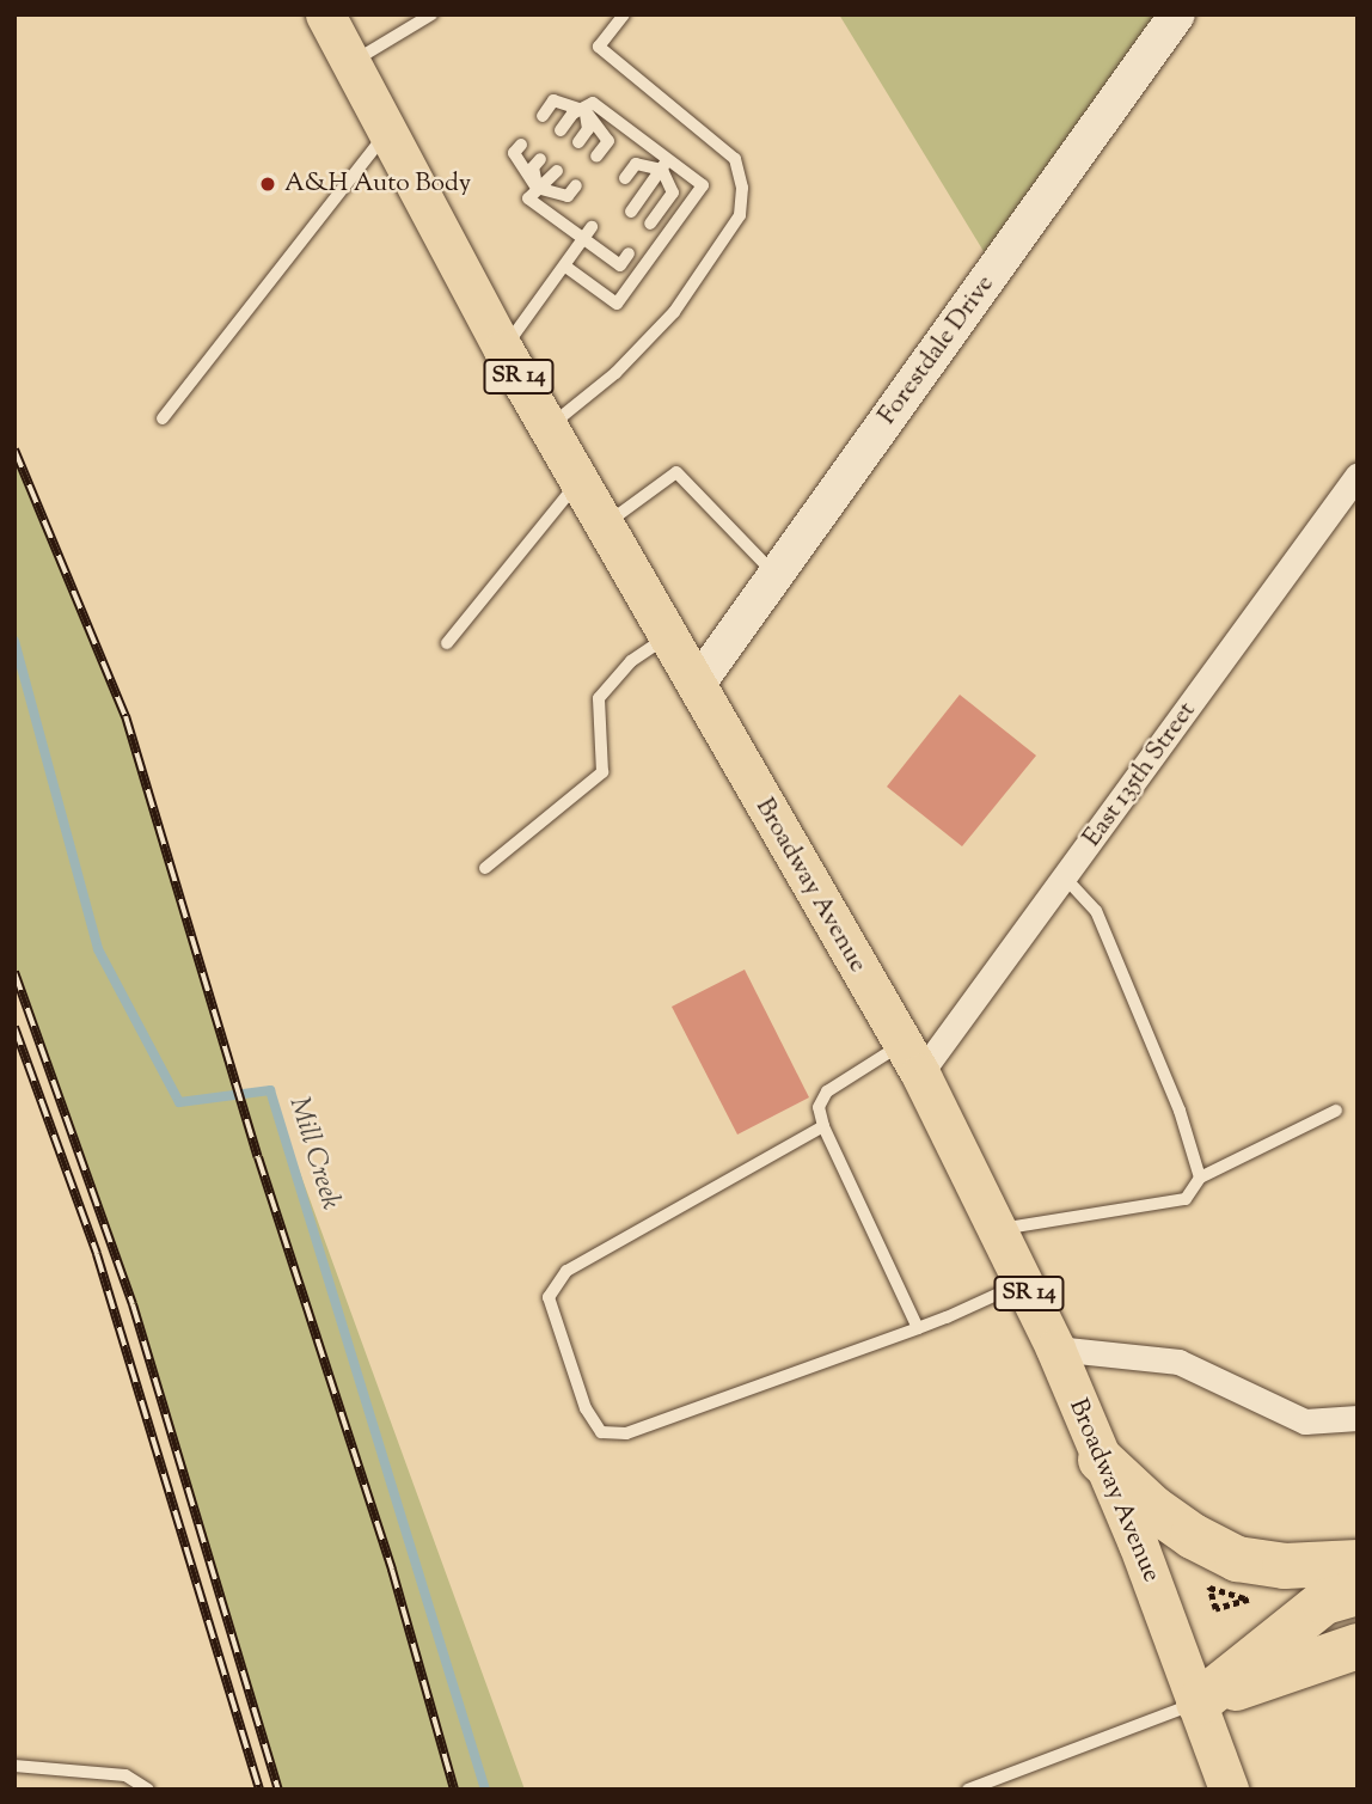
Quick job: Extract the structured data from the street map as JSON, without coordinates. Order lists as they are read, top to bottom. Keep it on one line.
{"streets":{"main road":["SR 14","Broadway Avenue"],"street":["Forestdale Drive","East 135th Street"]},"crossings":[["Forestdale Drive","Broadway Avenue"],["East 135th Street","Broadway Avenue"]],"water":["Mill Creek"],"places":["A&H Auto Body"]}
